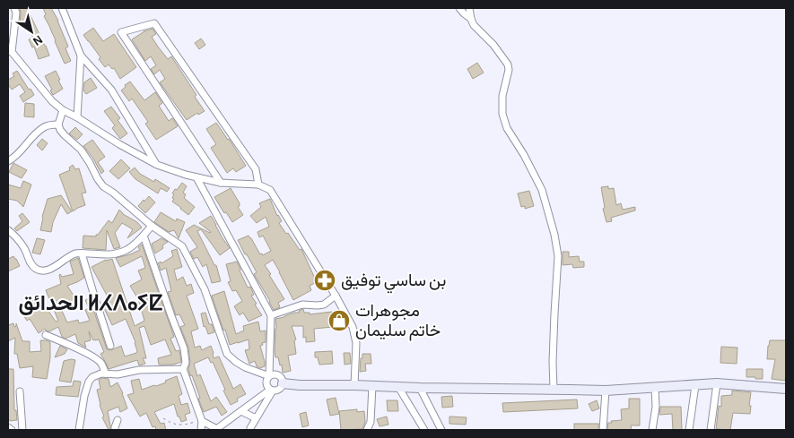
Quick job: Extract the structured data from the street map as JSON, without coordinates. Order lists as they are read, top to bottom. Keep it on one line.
{"districts":["الحدائق ⵍⵃⴷⴰⵢⵇ"],"places":{"pharmacy":["بن ساسي توفيق"],"shop":["مجوهرات خاتم سليمان"]},"north":"bottom right"}
